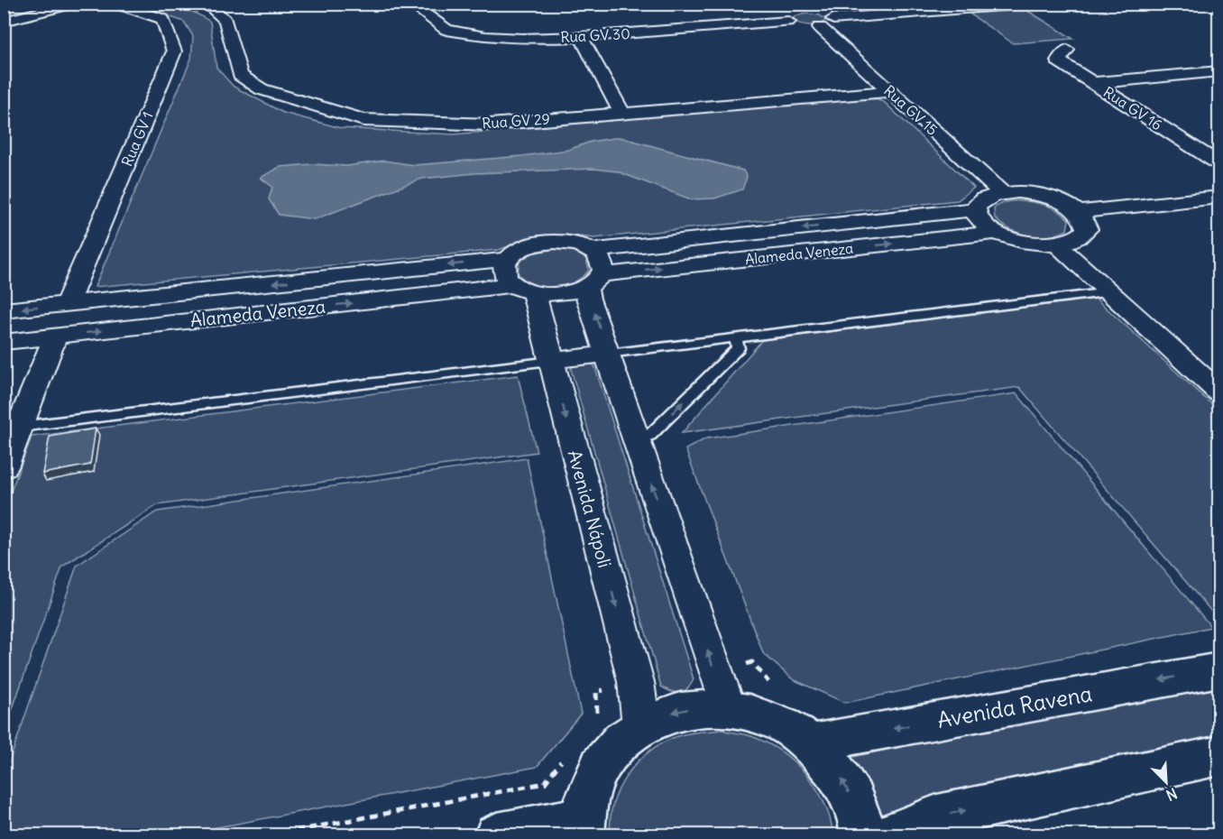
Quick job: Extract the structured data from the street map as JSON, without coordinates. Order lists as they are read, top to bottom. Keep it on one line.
{"streets":{"main road":["Avenida Ravena"],"street":["Rua GV 30","Rua GV 16","Rua GV 15","Rua GV 29","Rua GV 1","Alameda Veneza","Avenida Nápoli"]},"crossings":[["Rua GV 30","Rua GV 15"],["Rua GV 15","Rua GV 29"],["Rua GV 1","Alameda Veneza"],["Alameda Veneza","Avenida Nápoli"]],"north":"bottom right"}
